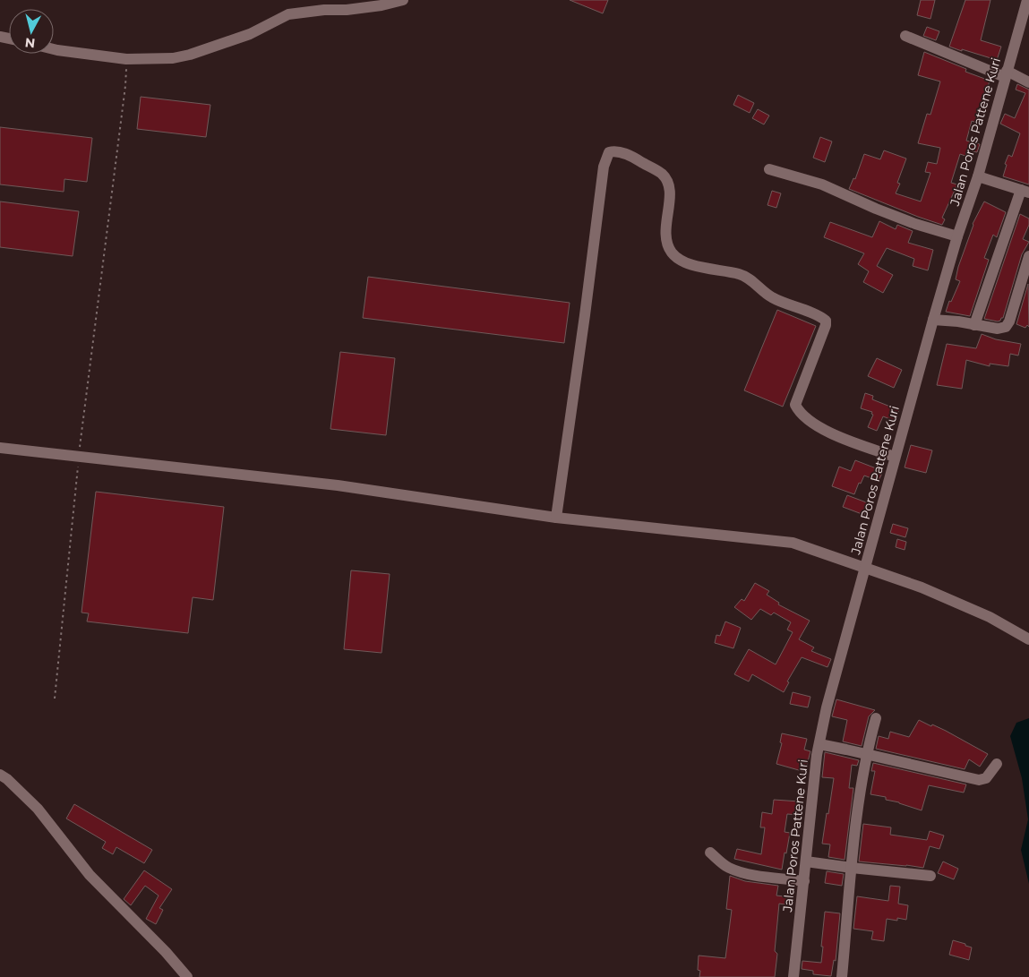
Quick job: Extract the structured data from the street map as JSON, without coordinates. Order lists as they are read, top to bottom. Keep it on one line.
{"streets":{"street":["Jalan Poros Pattene Kuri"]},"north":"bottom"}
